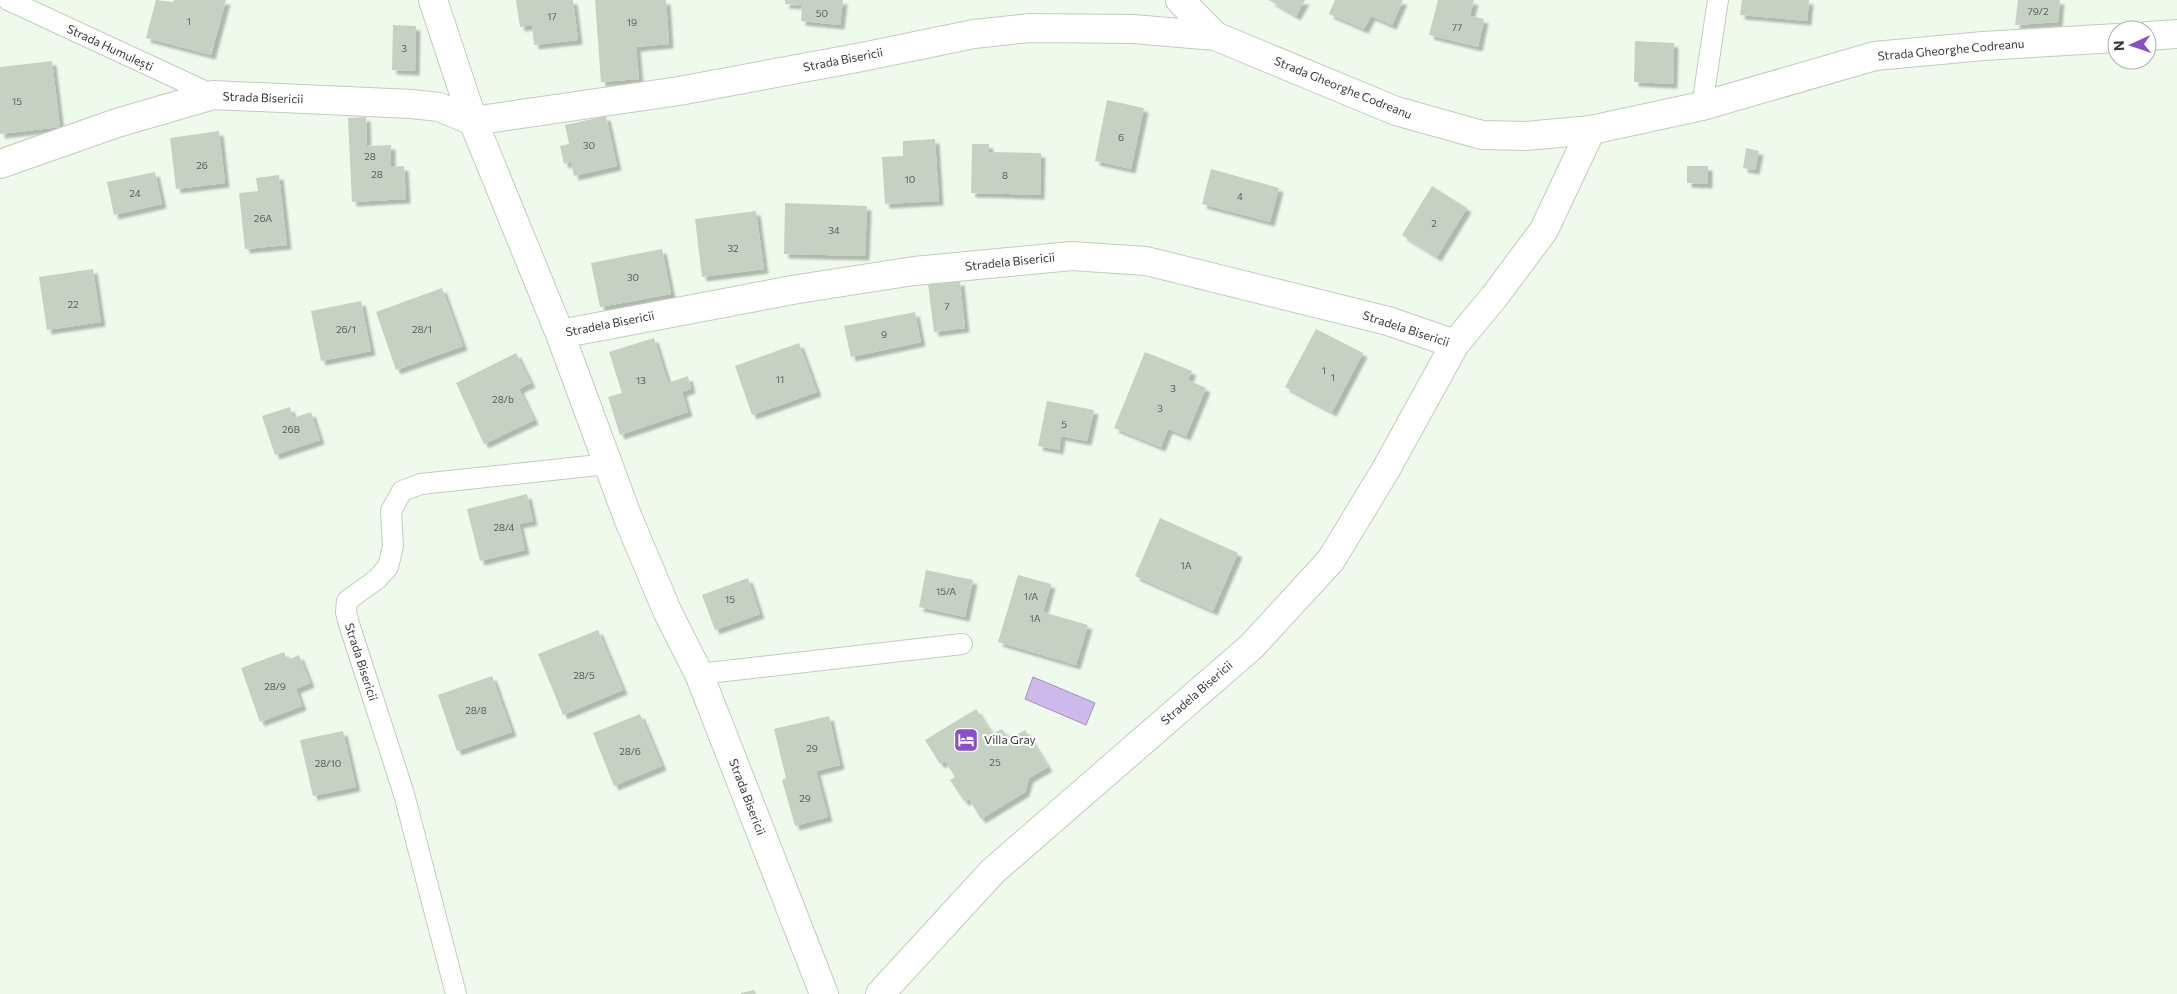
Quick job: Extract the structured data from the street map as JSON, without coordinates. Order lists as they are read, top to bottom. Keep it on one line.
{"streets":{"street":["Strada Gheorghe Codreanu","Strada Bisericii","Stradela Bisericii"],"lane":["Strada Humulești"]},"crossings":[["Strada Humulești","Strada Bisericii"],["Strada Gheorghe Codreanu","Strada Bisericii"],["Strada Gheorghe Codreanu","Stradela Bisericii"],["Strada Bisericii","Stradela Bisericii"]],"places":{"hotel":["Villa Gray"]},"house_numbers":["79/2","50","17","1","19","77","3","15","6","30","28","26","28","8","10","24","4","26A","2","34","32","30","22","7","26/1","28/1","9","1","1","11","13","3","28/b","3","5","26B","28/4","1A","15/A","1/A","15","1A","28/5","28/9","28/8","29","28/6","25","28/10","29"],"north":"left"}
